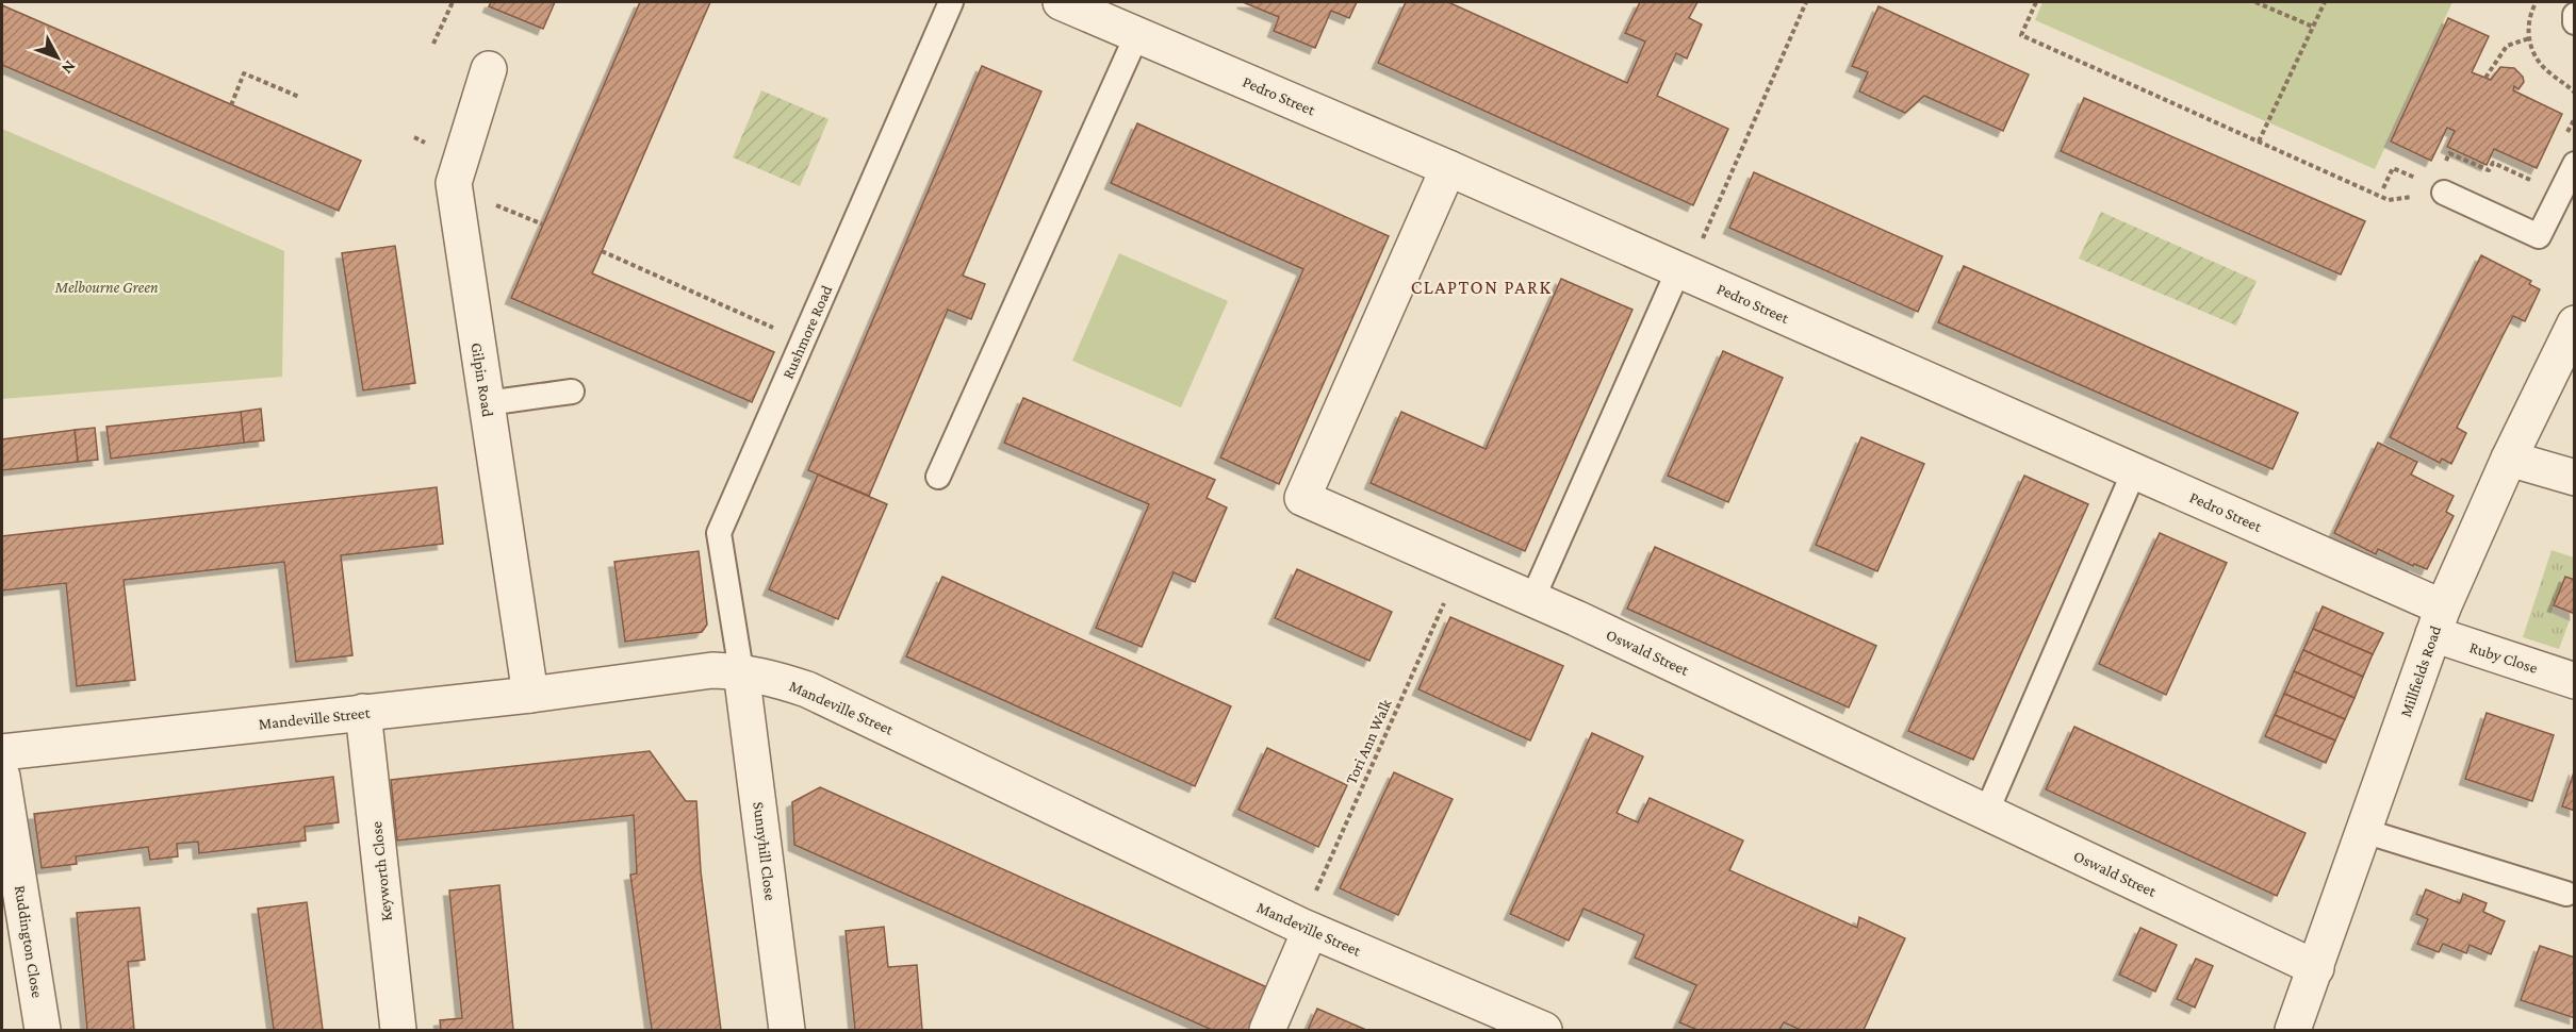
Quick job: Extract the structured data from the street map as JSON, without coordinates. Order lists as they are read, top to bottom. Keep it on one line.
{"streets":{"street":["Pedro Street","Gilpin Road","Oswald Street","Ruby Close","Millfields Road","Mandeville Street","Sunnyhill Close","Keyworth Close","Ruddington Close"],"lane":["Rushmore Road"],"path":["Tori Ann Walk"]},"crossings":[["Pedro Street","Oswald Street"],["Pedro Street","Ruby Close"],["Pedro Street","Millfields Road"],["Rushmore Road","Mandeville Street"],["Rushmore Road","Sunnyhill Close"],["Gilpin Road","Mandeville Street"],["Oswald Street","Millfields Road"],["Oswald Street","Tori Ann Walk"],["Ruby Close","Millfields Road"],["Mandeville Street","Tori Ann Walk"],["Mandeville Street","Sunnyhill Close"],["Mandeville Street","Keyworth Close"]],"districts":["CLAPTON PARK"],"parks":["Melbourne Green"],"north":"bottom right"}
